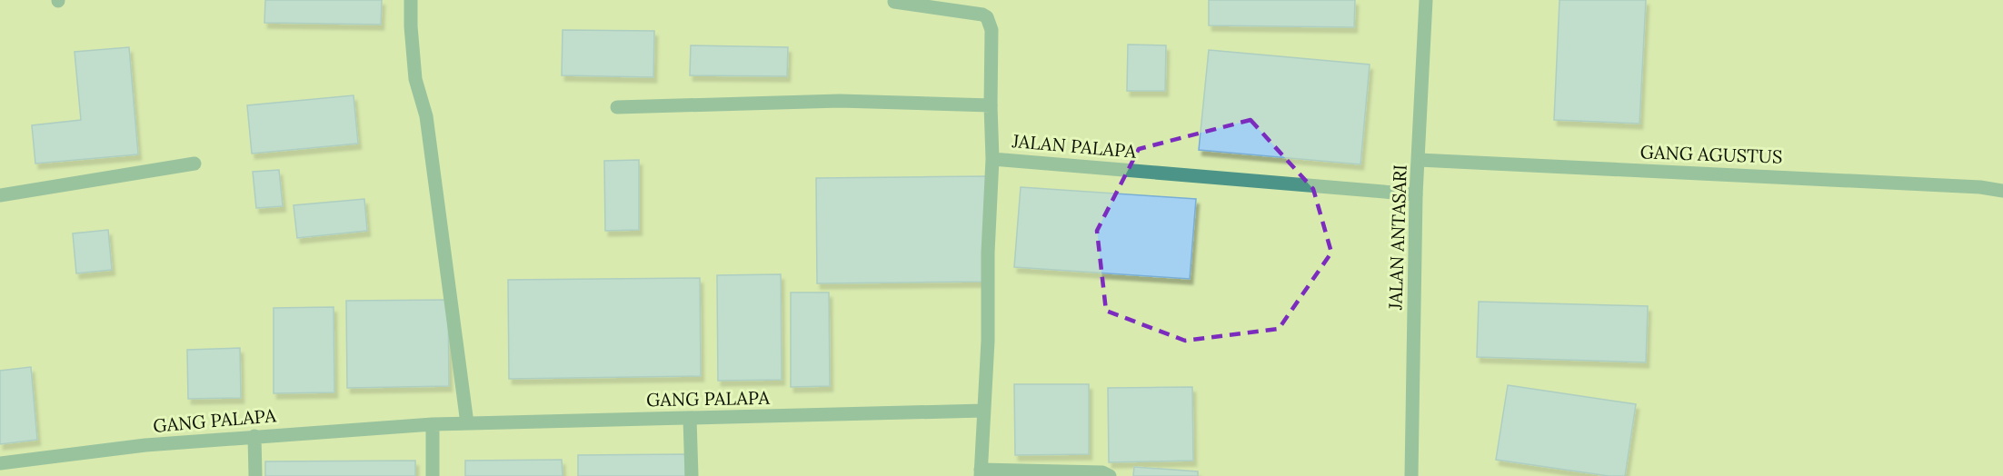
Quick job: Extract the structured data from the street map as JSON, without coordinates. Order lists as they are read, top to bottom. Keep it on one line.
{"streets":{"street":["JALAN PALAPA","GANG AGUSTUS","JALAN ANTASARI","GANG PALAPA"]},"crossings":[["JALAN PALAPA","JALAN ANTASARI"],["GANG AGUSTUS","JALAN ANTASARI"]]}
